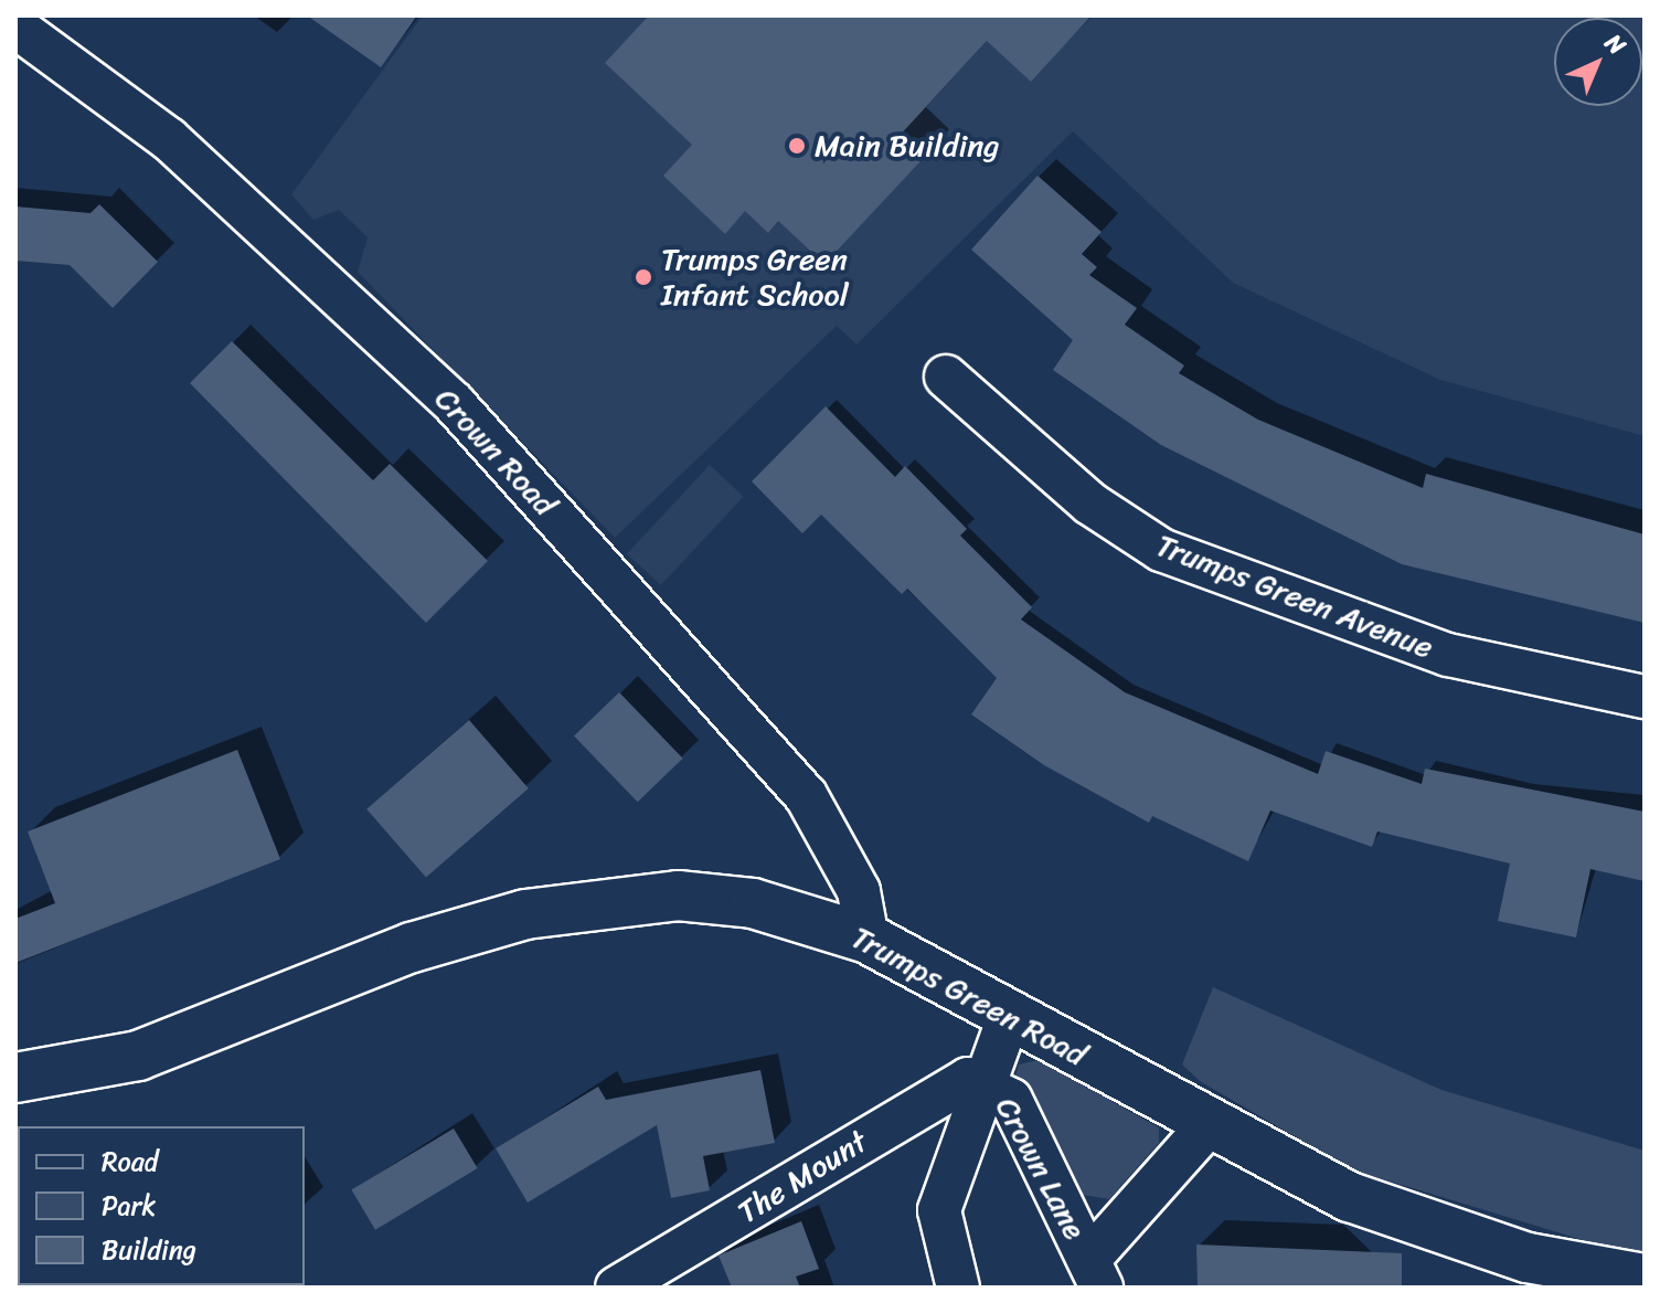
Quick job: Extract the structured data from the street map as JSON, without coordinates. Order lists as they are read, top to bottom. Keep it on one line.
{"streets":{"street":["Crown Road","Trumps Green Avenue","Trumps Green Road","Crown Lane","The Mount"]},"crossings":[["Crown Road","Trumps Green Road"],["Trumps Green Road","Crown Lane"],["Crown Lane","The Mount"]],"places":["Main Building","Trumps Green Infant School"],"legend":["Road","Park","Building"],"north":"top right"}
